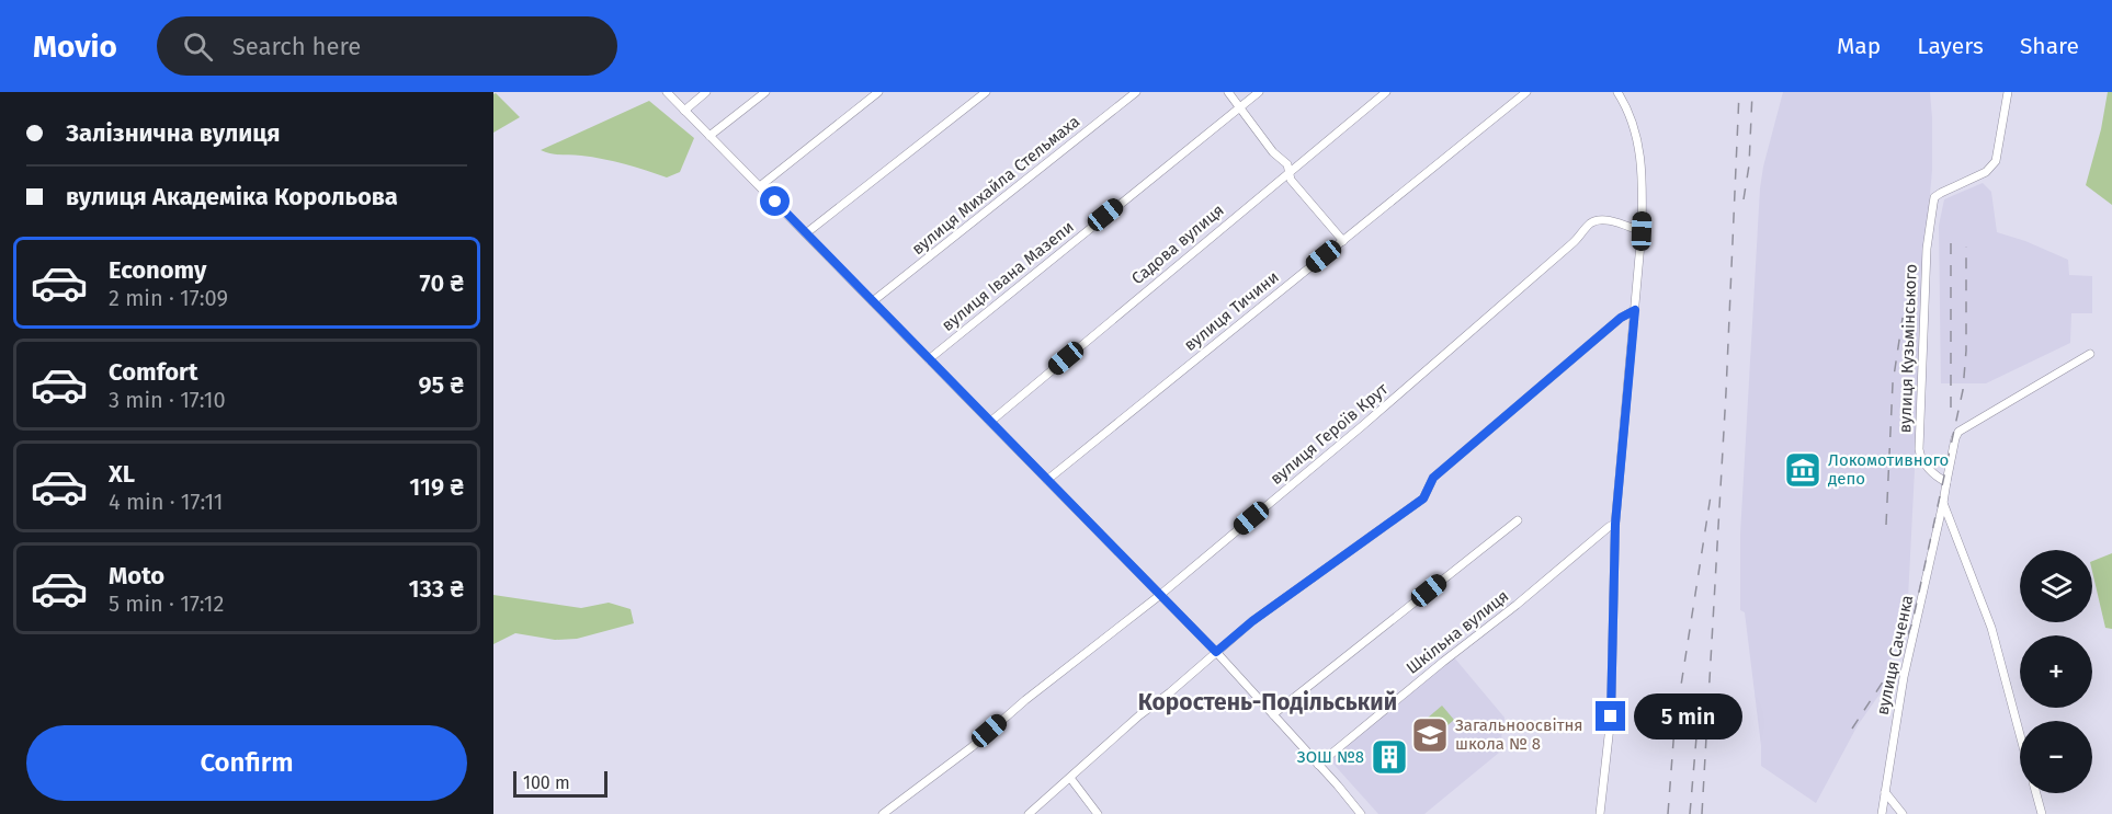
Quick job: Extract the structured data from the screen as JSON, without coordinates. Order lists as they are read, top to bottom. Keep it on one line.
{"streets":{"street":["вулиця Михайла Стельмаха","Садова вулиця","вулиця Івана Мазепи","вулиця Тичини","вулиця Кузьмінського","вулиця Героїв Крут","Шкільна вулиця","вулиця Саченка"]},"districts":["Коростень-Подільський"],"places":{"museum":["Локомотивного депо"],"school or university":["Загальноосвітня школа № 8"],"building":["ЗОШ №8"]},"scale_bar":"100 m","page":{"header":"Movio","search":"Search here","nav":["Map","Layers","Share"],"banner":["Залізнична вулиця","вулиця Академіка Корольова"],"list":[{"name":"Economy","note":"2 min · 17:09","value":"70 ₴"},{"name":"Comfort","note":"3 min · 17:10","value":"95 ₴"},{"name":"XL","note":"4 min · 17:11","value":"119 ₴"},{"name":"Moto","note":"5 min · 17:12","value":"133 ₴"}],"map_buttons":["+","−"],"bubble":"5 min","buttons":"Confirm","scale":"100 m"}}
